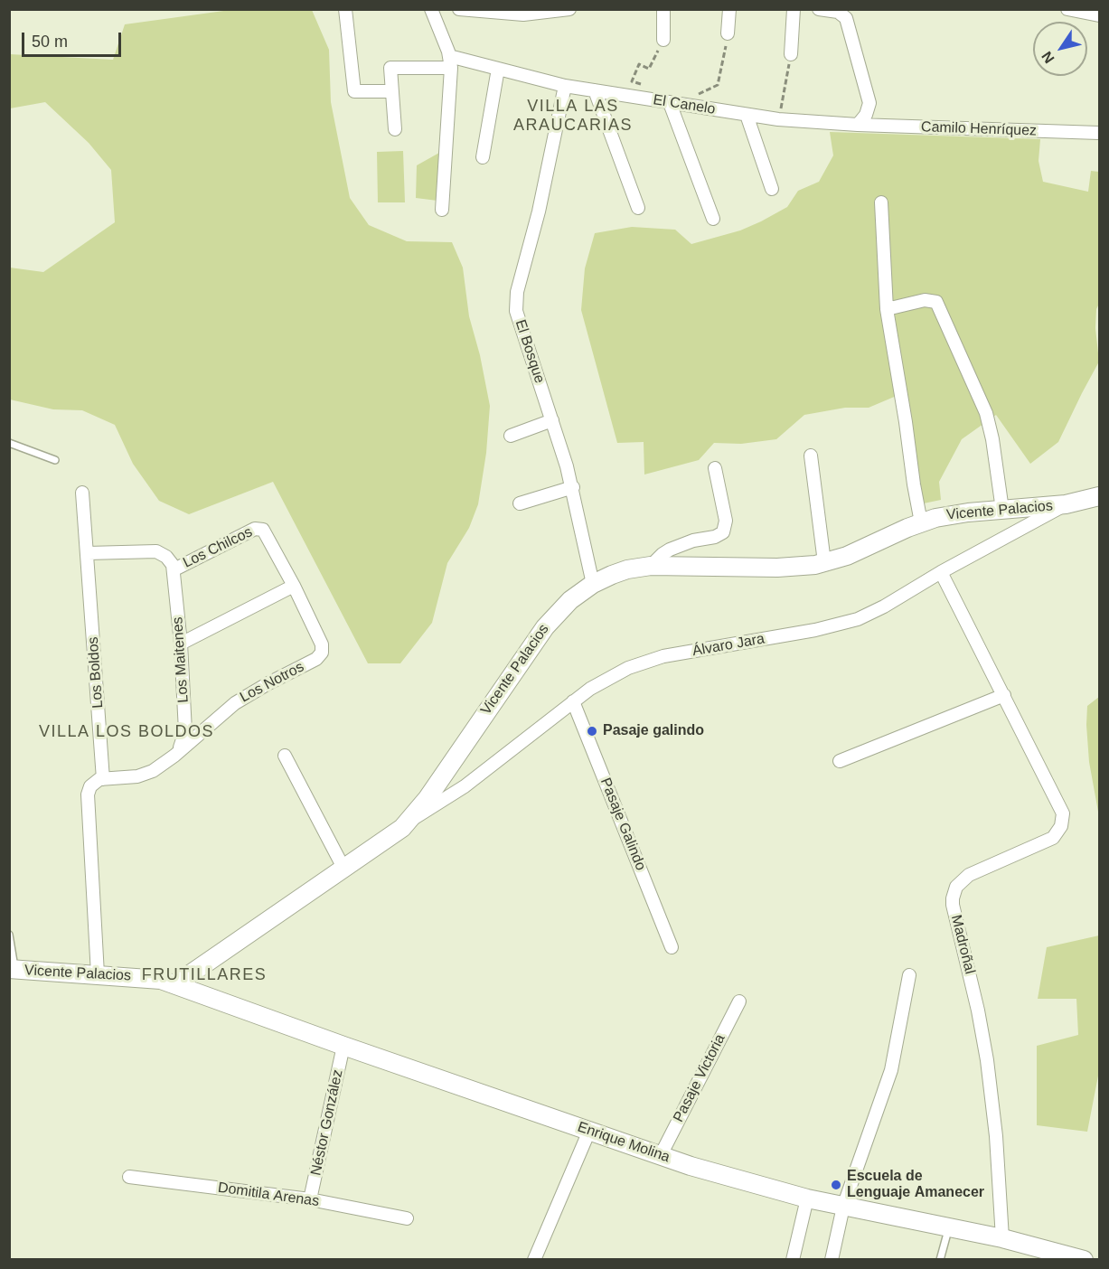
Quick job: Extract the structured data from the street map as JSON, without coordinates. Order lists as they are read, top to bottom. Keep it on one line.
{"streets":{"main road":["Vicente Palacios","Enrique Molina"],"street":["El Canelo","Camilo Henríquez","El Bosque","Los Chilcos","Álvaro Jara","Los Maitenes","Los Boldos","Los Notros","Pasaje Galindo","Madroñal","Pasaje Victoria","Néstor González","Domitila Arenas"]},"crossings":[["El Canelo","Camilo Henríquez"],["El Canelo","El Bosque"],["El Bosque","Vicente Palacios"],["Vicente Palacios","Álvaro Jara"],["Vicente Palacios","Enrique Molina"],["Los Chilcos","Los Maitenes"],["Los Chilcos","Los Boldos"],["Los Chilcos","Los Notros"],["Álvaro Jara","Pasaje Galindo"],["Álvaro Jara","Madroñal"],["Los Maitenes","Los Notros"],["Los Boldos","Los Notros"],["Madroñal","Enrique Molina"],["Pasaje Victoria","Enrique Molina"],["Néstor González","Enrique Molina"],["Néstor González","Domitila Arenas"]],"districts":["VILLA LAS ARAUCARIAS","VILLA LOS BOLDOS","FRUTILLARES"],"places":["Pasaje galindo","Escuela de Lenguaje Amanecer"],"scale_bar":"50 m","north":"bottom left"}
